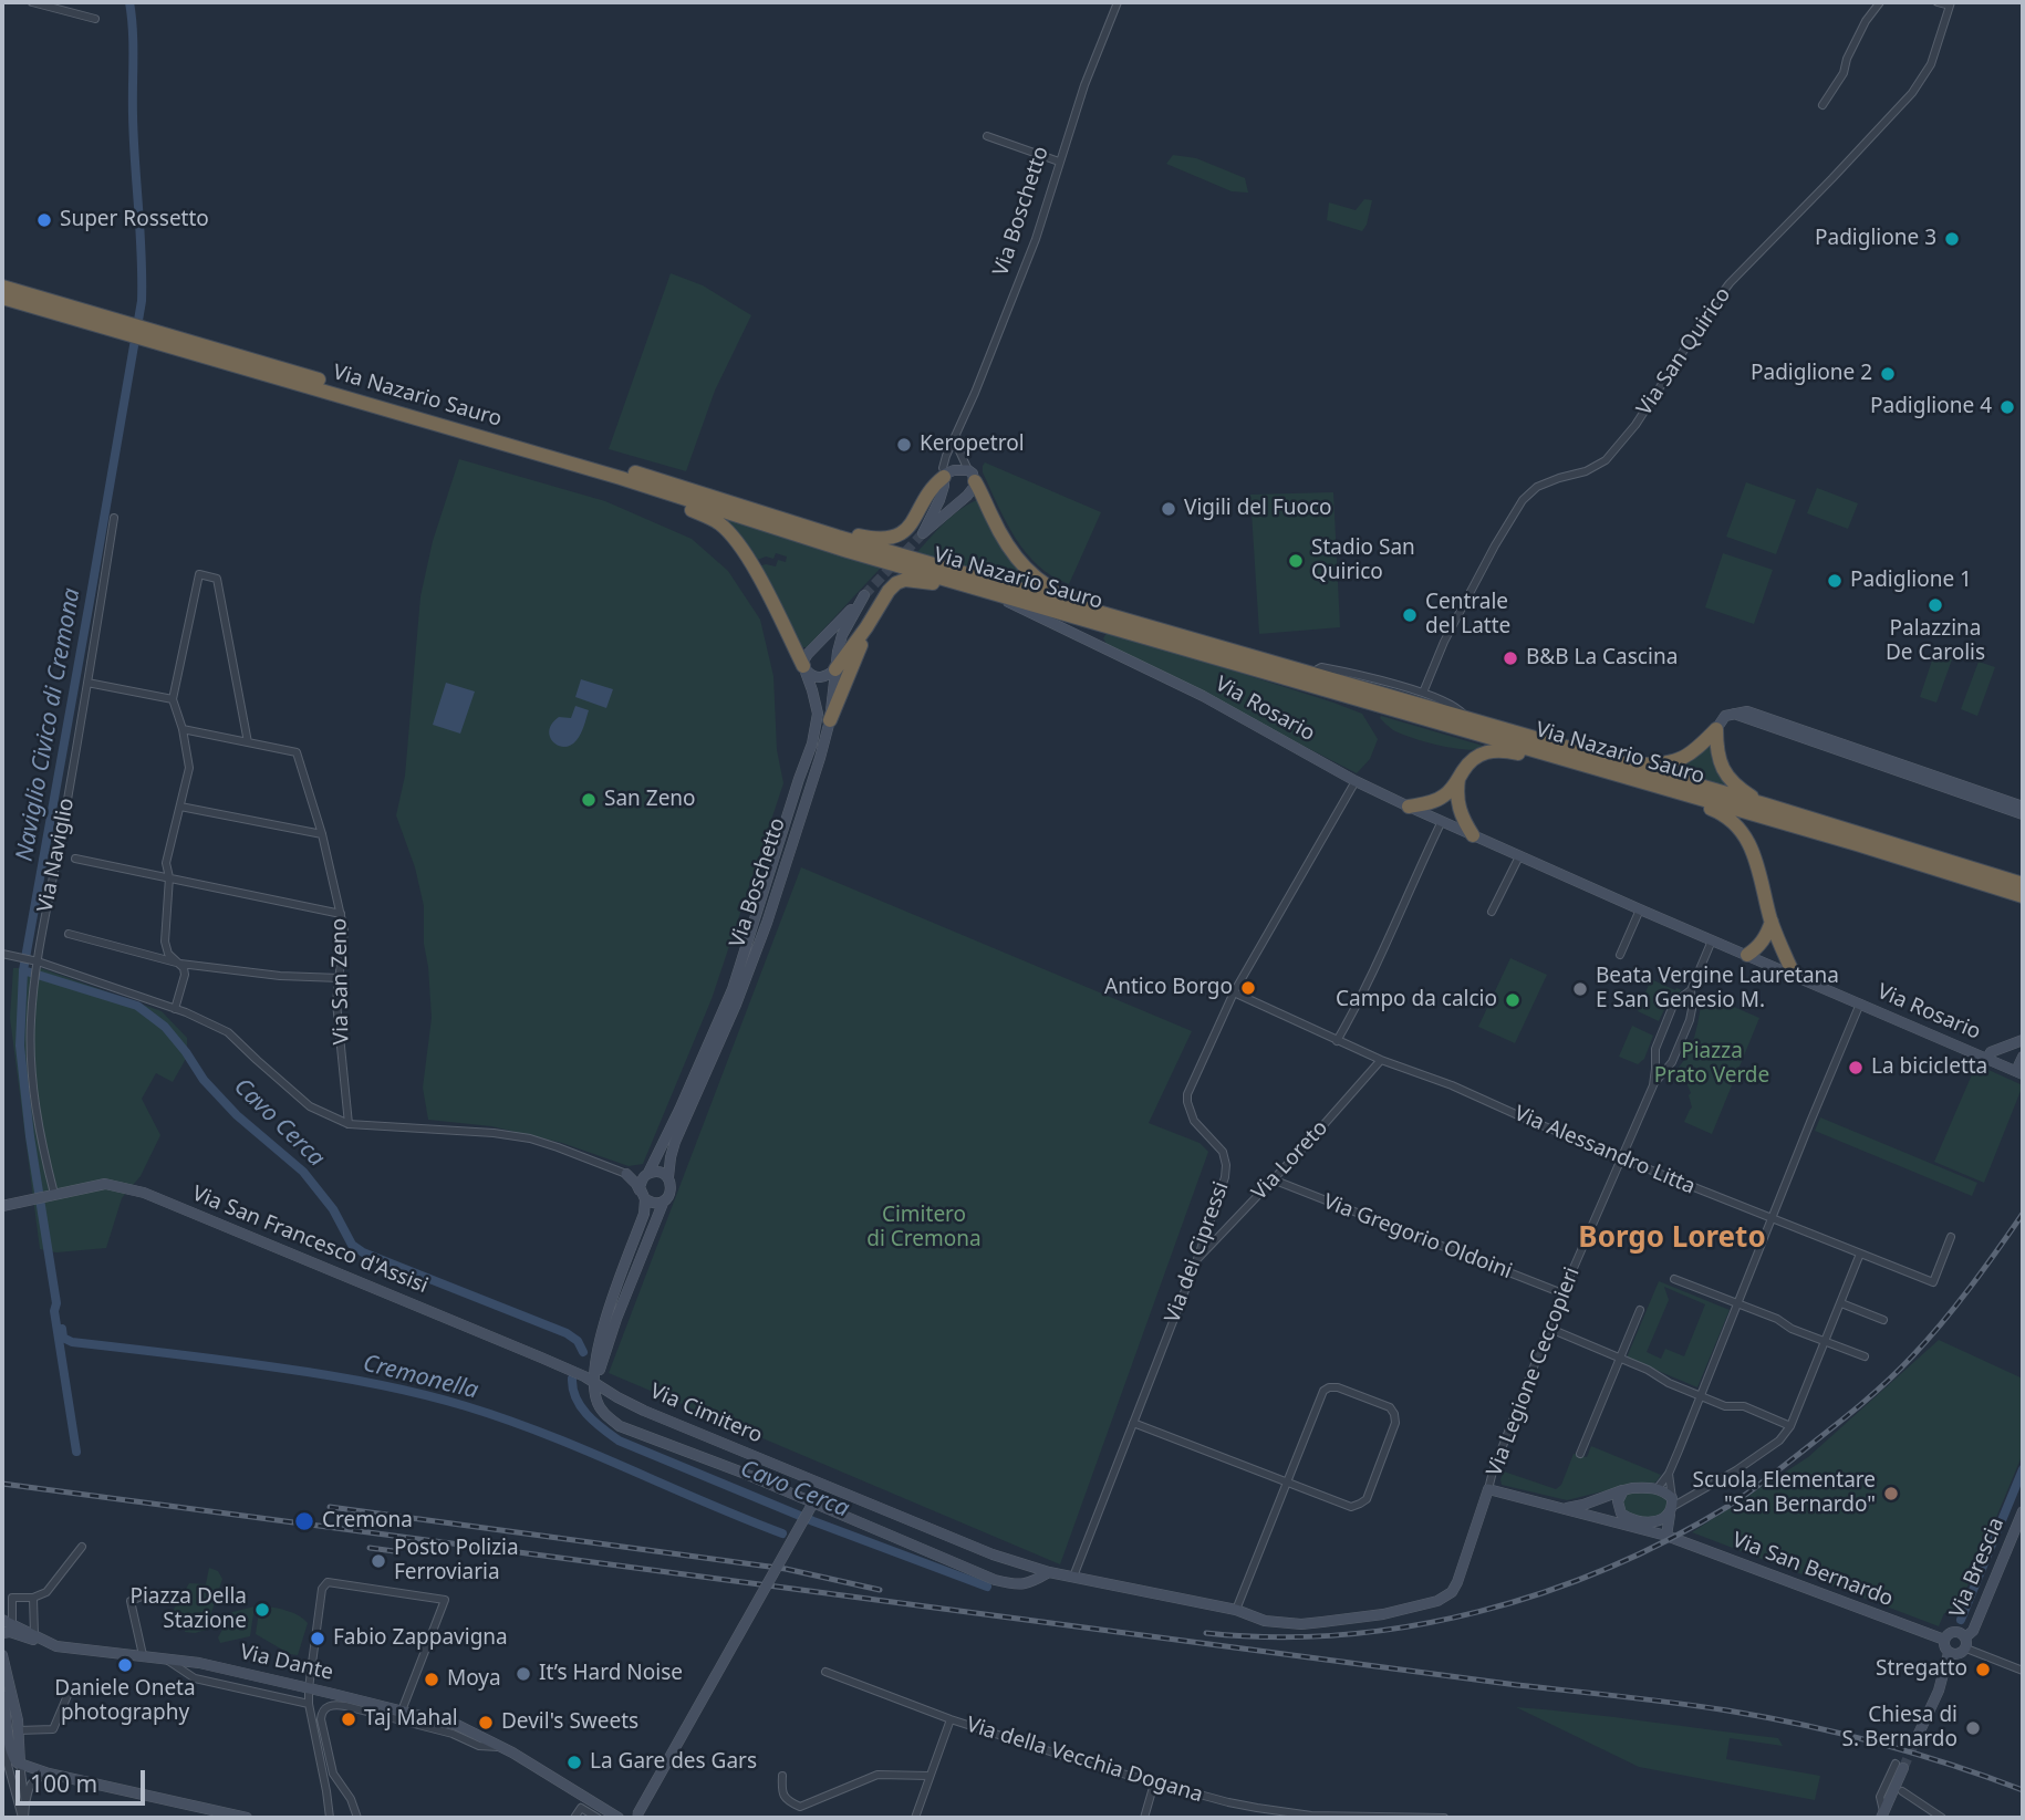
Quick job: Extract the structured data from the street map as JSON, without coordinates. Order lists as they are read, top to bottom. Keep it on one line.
{"streets":{"highway":["Via Nazario Sauro"],"street":["Via Boschetto","Via San Quirico","Via Rosario","Via Naviglio","Via San Zeno","Via Alessandro Litta","Via Loreto","Via Gregorio Oldoini","Via San Francesco d'Assisi","Via dei Cipressi","Via Legione Ceccopieri","Via Cimitero","Via Brescia","Via San Bernardo","Via Dante","Via della Vecchia Dogana"]},"crossings":[["Via Boschetto","Via San Francesco d'Assisi"],["Via Boschetto","Via Cimitero"],["Via Nazario Sauro","Via Rosario"],["Via Rosario","Via dei Cipressi"],["Via Naviglio","Via San Francesco d'Assisi"],["Via Alessandro Litta","Via Loreto"],["Via Alessandro Litta","Via dei Cipressi"],["Via Alessandro Litta","Via Legione Ceccopieri"],["Via Loreto","Via Gregorio Oldoini"],["Via Loreto","Via dei Cipressi"],["Via Gregorio Oldoini","Via Legione Ceccopieri"],["Via San Francesco d'Assisi","Via Cimitero"],["Via dei Cipressi","Via Cimitero"],["Via Legione Ceccopieri","Via San Bernardo"],["Via Brescia","Via San Bernardo"]],"districts":["Borgo Loreto"],"water":["Naviglio Civico di Cremona","Cavo Cerca","Cremonella"],"parks":["Piazza Prato Verde","Cimitero di Cremona"],"places":["Super Rossetto","Padiglione 3","Padiglione 2","Padiglione 4","Keropetrol","Vigili del Fuoco","Stadio San Quirico","Padiglione 1","Palazzina De Carolis","Centrale del Latte","B&B La Cascina","San Zeno","Antico Borgo","Beata Vergine Lauretana E San Genesio M.","Campo da calcio","La bicicletta","Scuola Elementare \"San Bernardo\"","Cremona","Posto Polizia Ferroviaria","Piazza Della Stazione","Fabio Zappavigna","Daniele Oneta photography","Stregatto","It’s Hard Noise","Moya","Taj Mahal","Devil's Sweets","Chiesa di S. Bernardo","La Gare des Gars"],"scale_bar":"100 m"}
